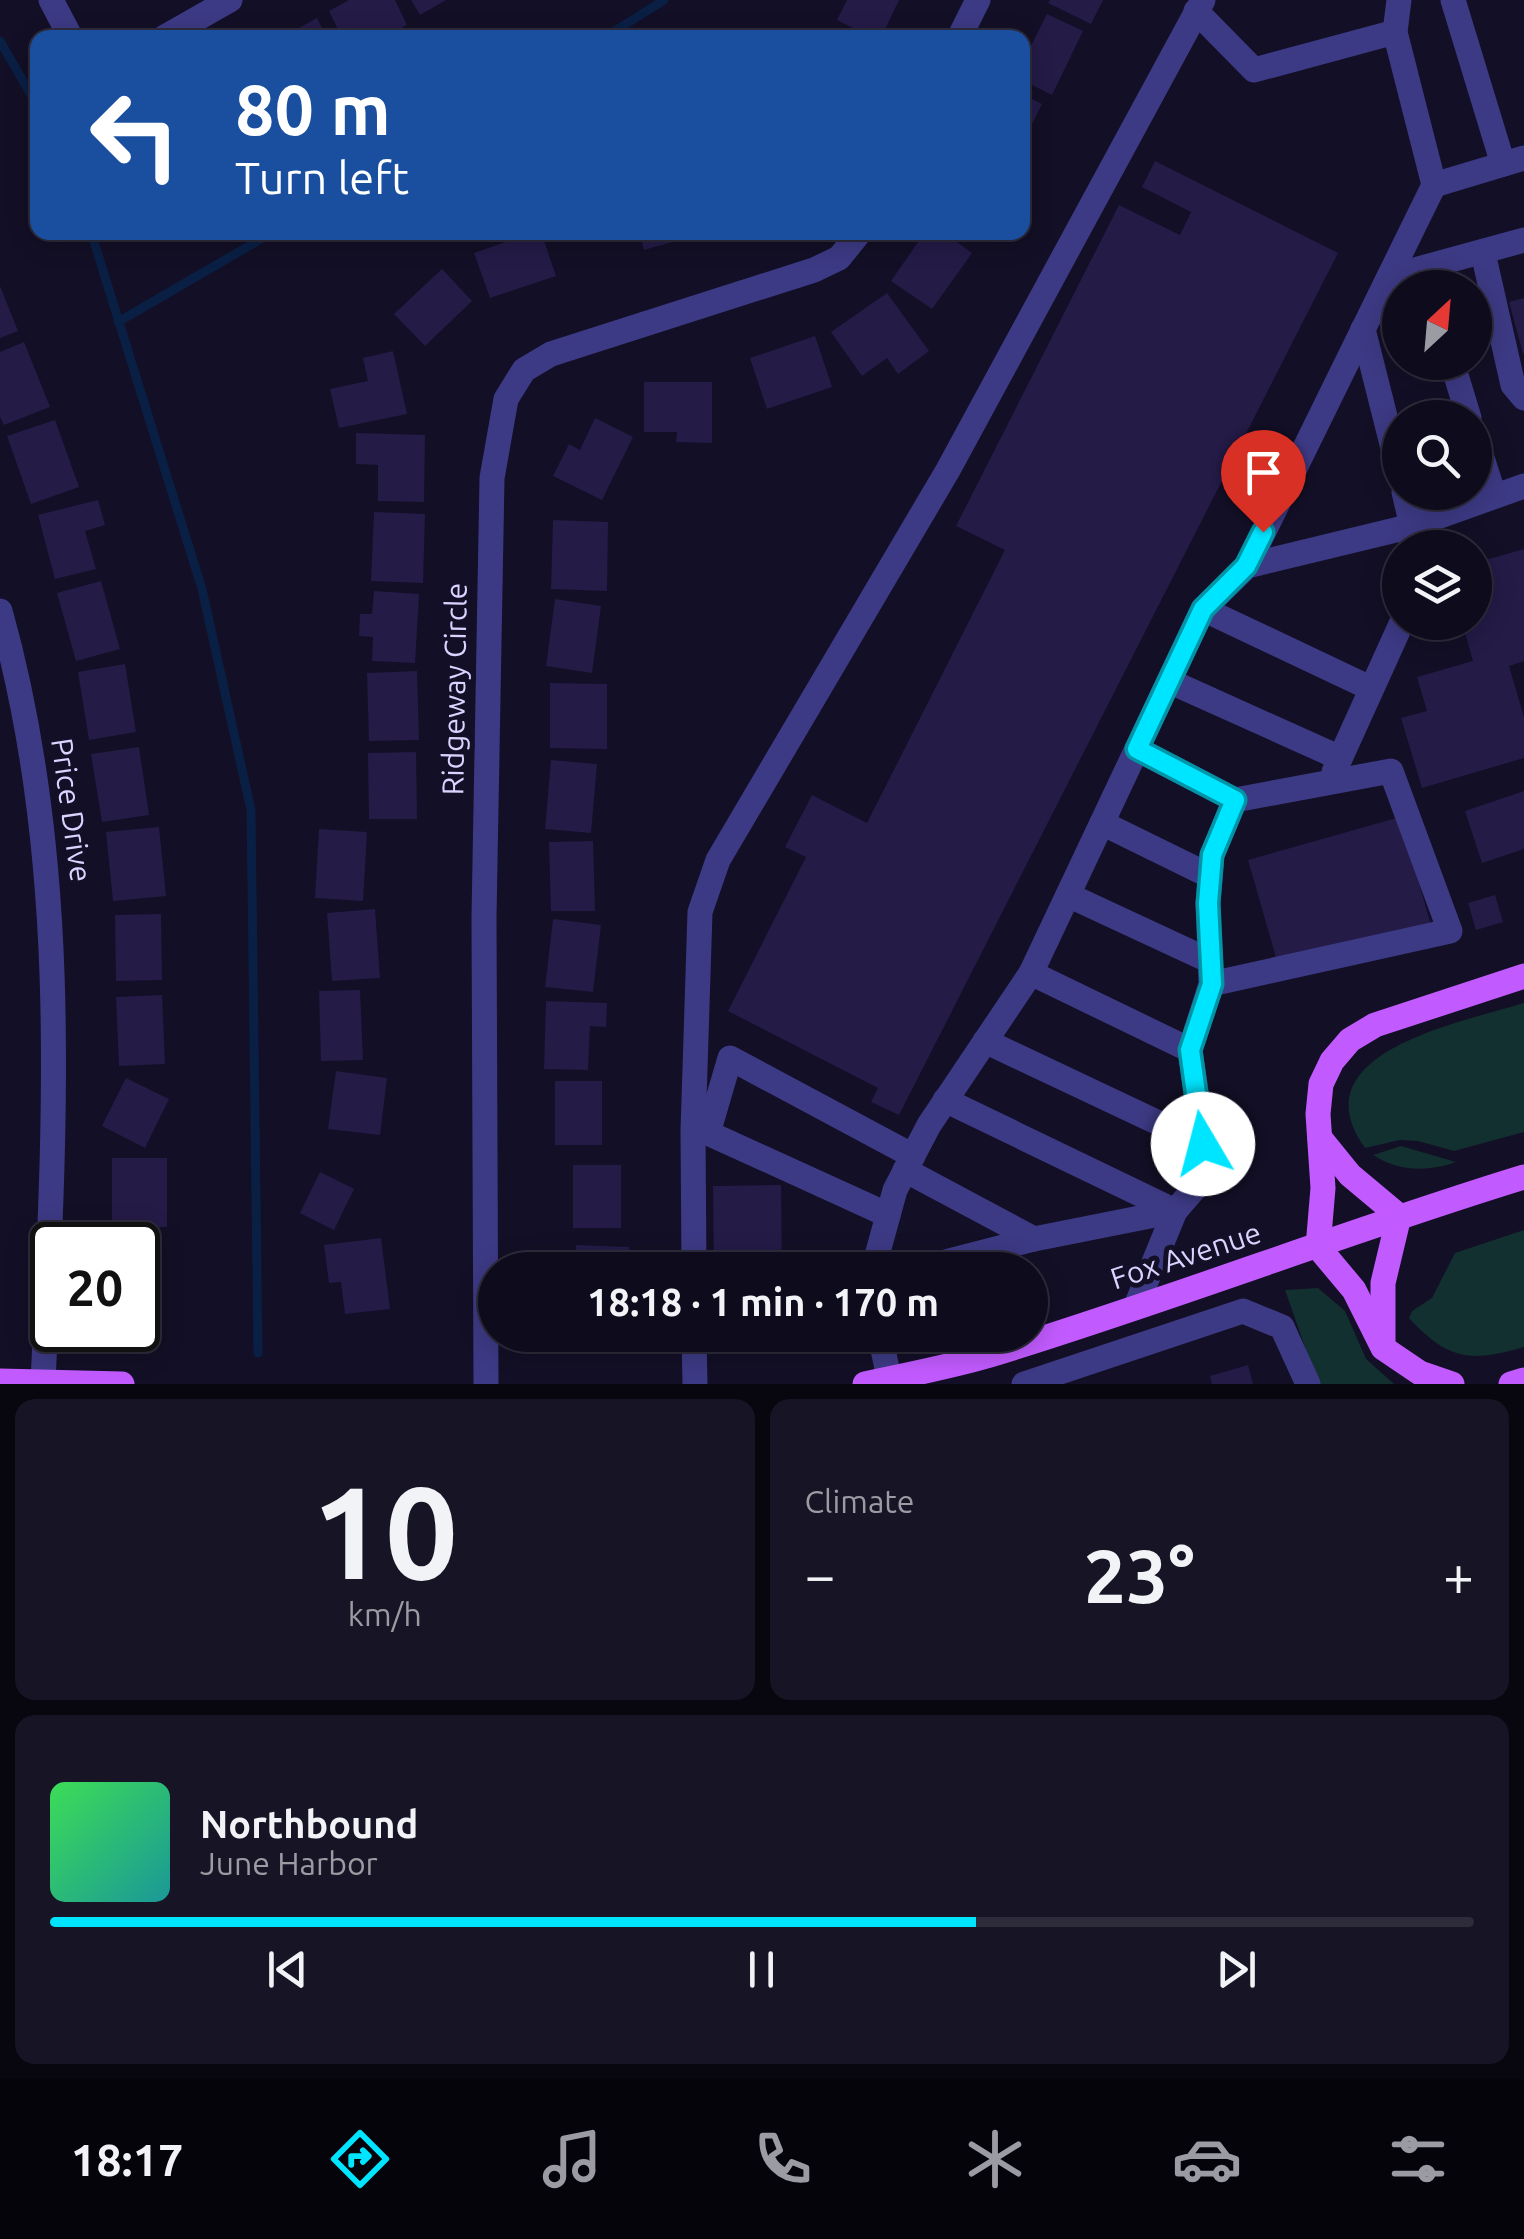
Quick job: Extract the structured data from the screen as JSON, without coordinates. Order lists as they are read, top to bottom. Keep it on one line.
{"streets":{"main road":["Fox Avenue"],"street":["Ridgeway Circle","Price Drive"]},"north":"top right","page":{"turn":["80 m","Turn left"],"limit":"20","trip":"18:18 · 1 min · 170 m","tile":[["10","km/h"],"Climate"],"heat":["−","23°","+"],"song":["Northbound","June Harbor"],"tabs":"18:17"}}
